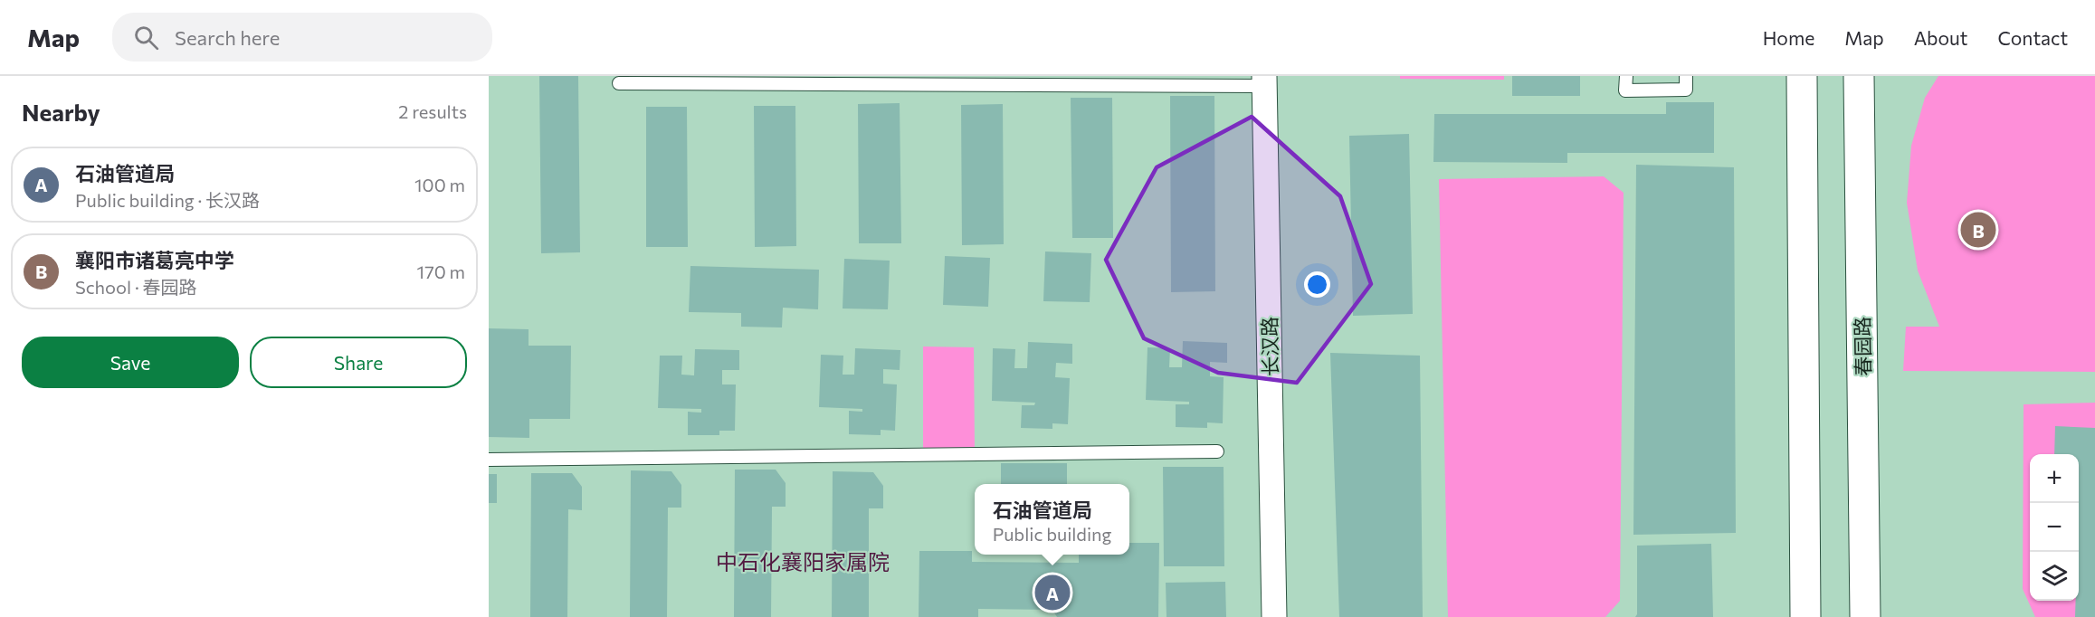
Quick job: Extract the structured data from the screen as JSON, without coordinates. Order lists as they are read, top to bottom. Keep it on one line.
{"streets":{"main road":["春园路"],"street":["长汉路"]},"districts":["中石化襄阳家属院"],"page":{"header":"Map","search":"Search here","nav":["Home","Map","About","Contact"],"heading":["Nearby","2 results"],"list":[{"mark":"A","name":"石油管道局","note":"Public building · 长汉路","value":"100 m"},{"mark":"B","name":"襄阳市诸葛亮中学","note":"School · 春园路","value":"170 m"}],"pins":["B","A"],"buttons":["Save","Share"],"map_buttons":["+","−"],"popup":["石油管道局","Public building"]}}
